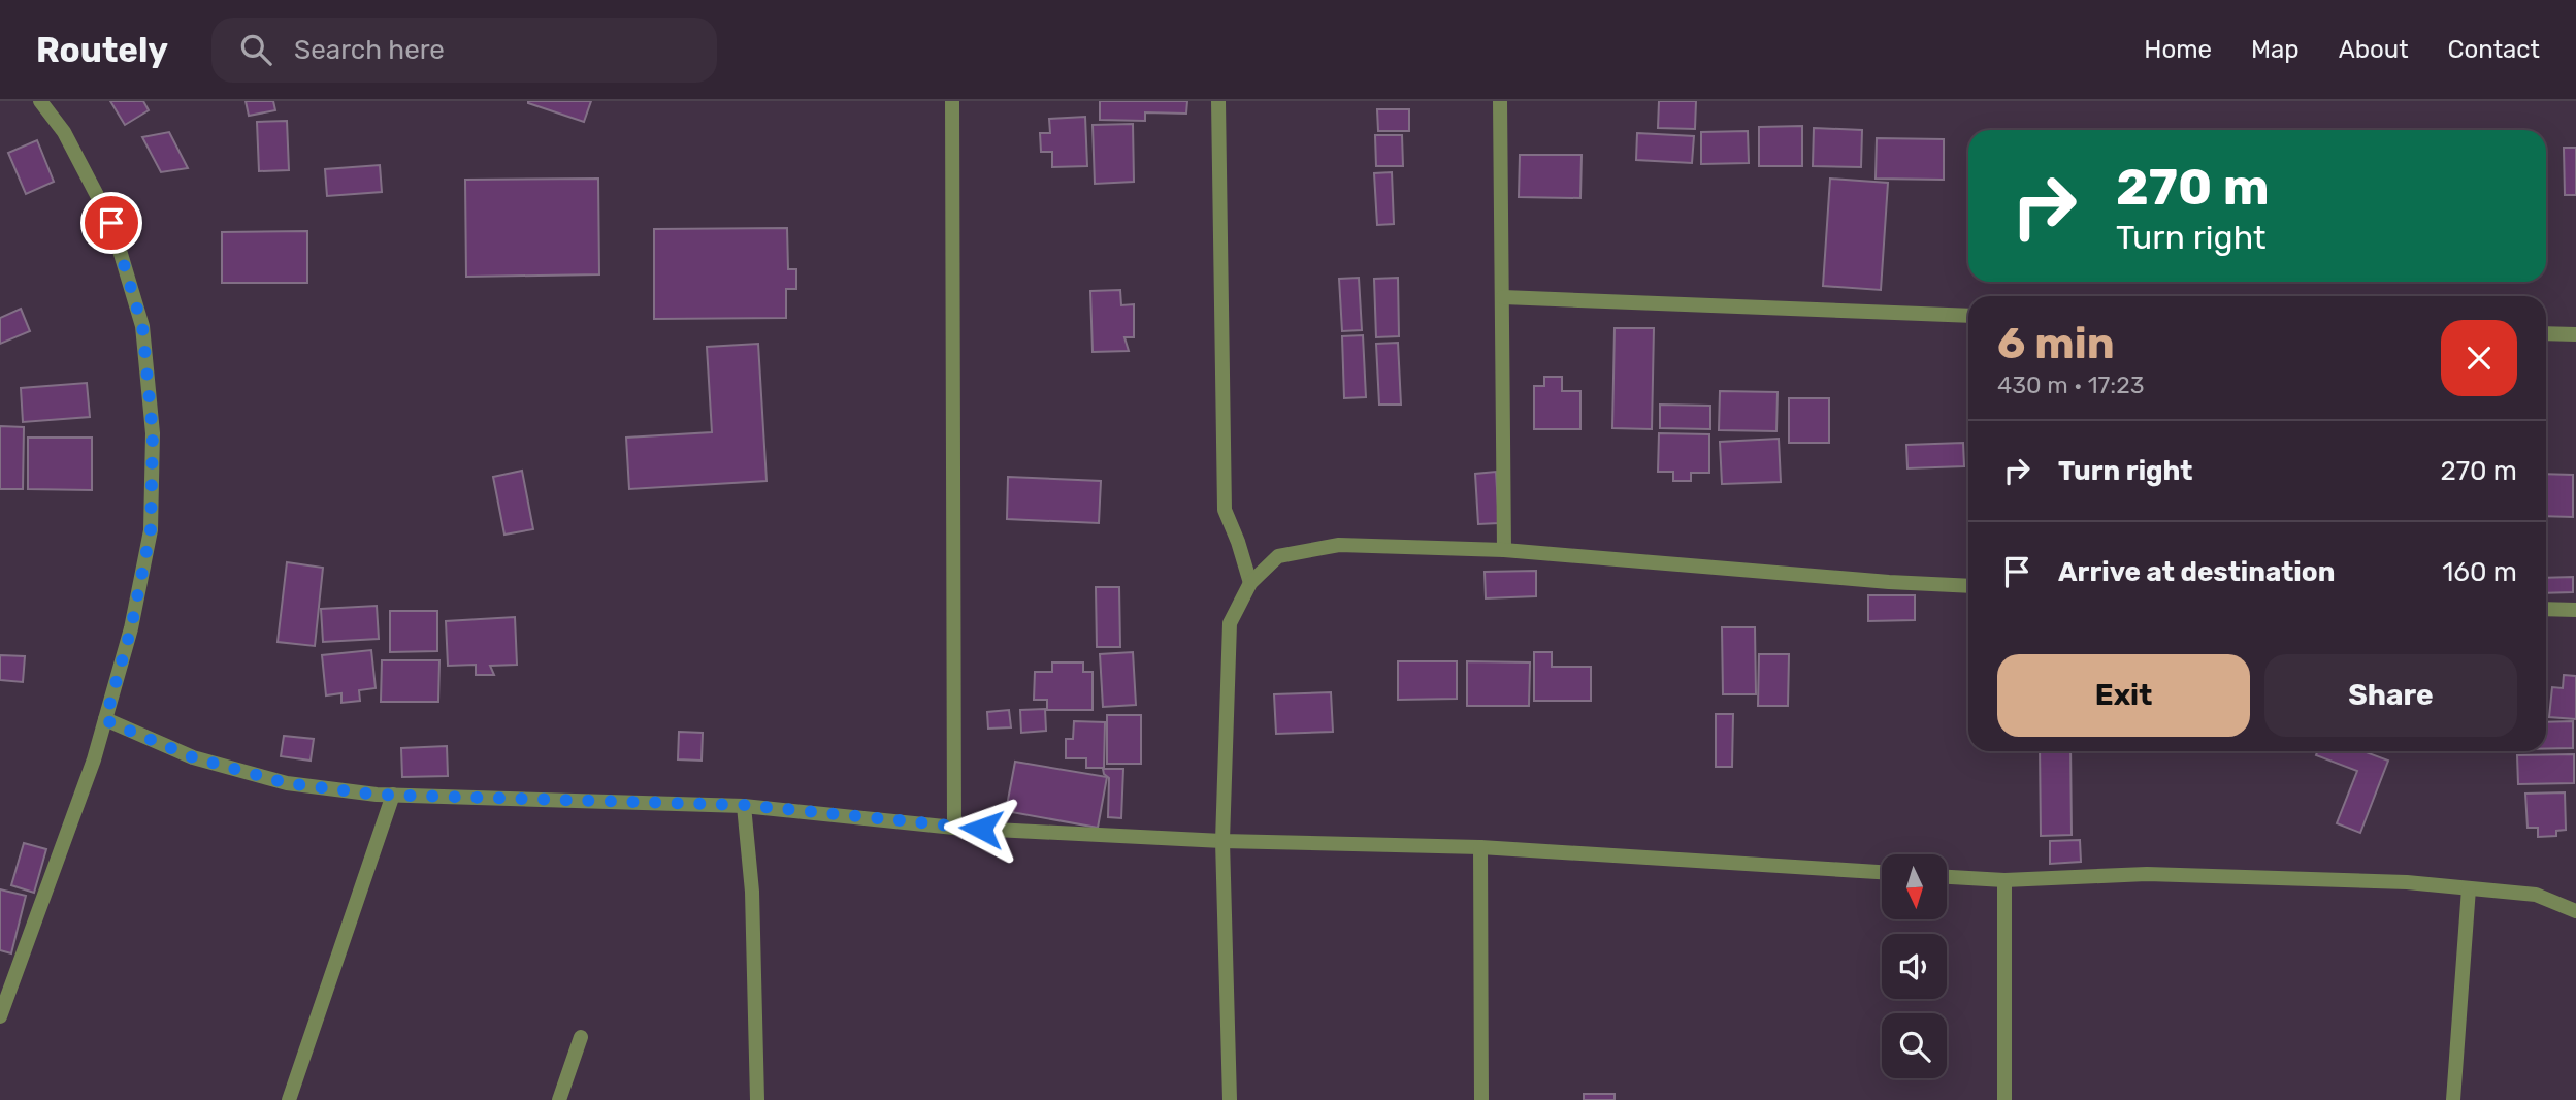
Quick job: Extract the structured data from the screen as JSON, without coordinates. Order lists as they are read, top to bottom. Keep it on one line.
{"north":"bottom","page":{"header":"Routely","search":"Search here","nav":["Home","Map","About","Contact"],"turn":["270 m","Turn right"],"heading":["6 min","430 m · 17:23"],"list":[{"name":"Turn right","value":"270 m"},{"name":"Arrive at destination","value":"160 m"}],"buttons":["Exit","Share"]}}
